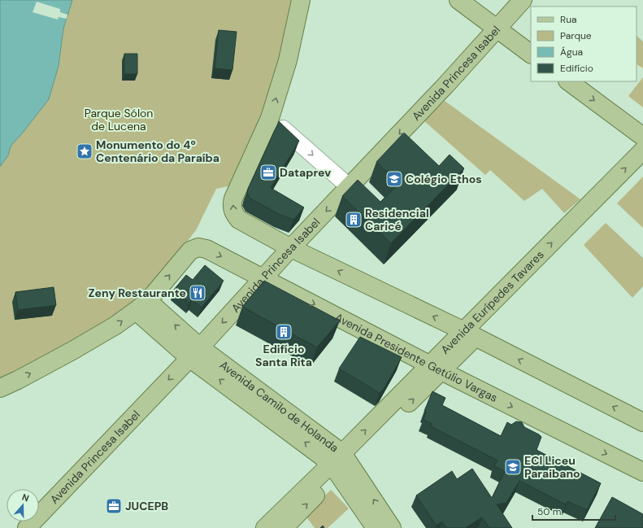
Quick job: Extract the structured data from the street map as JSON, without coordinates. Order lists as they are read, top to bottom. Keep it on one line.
{"streets":{"main road":["Avenida Princesa Isabel","Avenida Eurípedes Tavares","Avenida Presidente Getúlio Vargas","Avenida Camilo de Holanda"]},"crossings":[["Avenida Princesa Isabel","Avenida Presidente Getúlio Vargas"],["Avenida Princesa Isabel","Avenida Camilo de Holanda"],["Avenida Eurípedes Tavares","Avenida Presidente Getúlio Vargas"],["Avenida Eurípedes Tavares","Avenida Camilo de Holanda"],["Avenida Presidente Getúlio Vargas","Avenida Camilo de Holanda"]],"one_way":["Avenida Princesa Isabel"],"parks":["Parque Sólon de Lucena"],"places":{"place":["Monumento do 4º Centenário da Paraíba"],"office":["Dataprev","JUCEPB"],"school or university":["Colégio Ethos","ECI Liceu Paraibano"],"building":["Residencial Caricé","Edifício Santa Rita"],"restaurant":["Zeny Restaurante"]},"legend":["Rua","Parque","Água","Edifício"],"scale_bar":"50 m","north":"top"}
